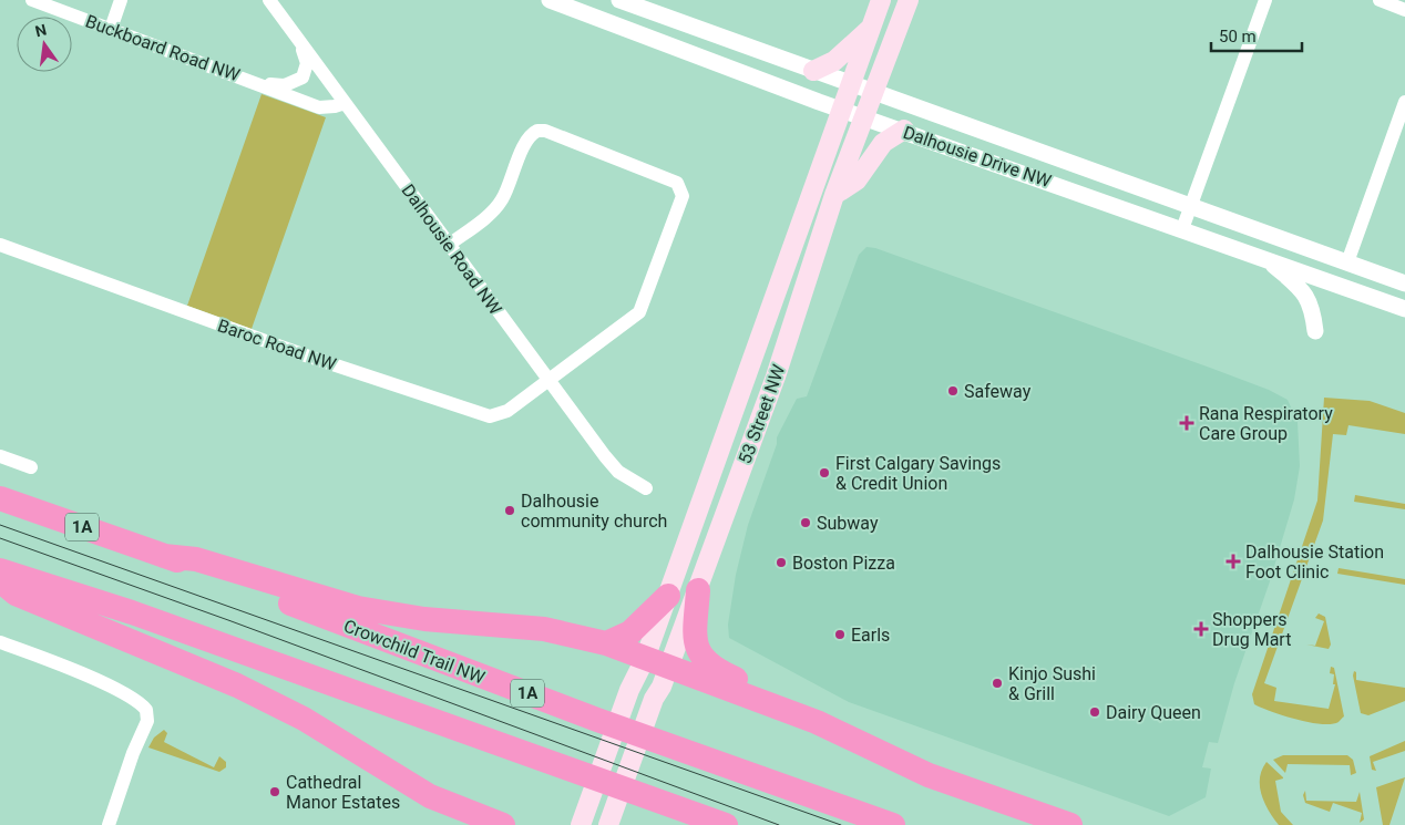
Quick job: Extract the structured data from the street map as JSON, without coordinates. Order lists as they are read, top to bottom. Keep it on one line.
{"streets":{"highway":["1A","Crowchild Trail NW"],"main road":["53 Street NW"],"street":["Buckboard Road NW","Dalhousie Drive NW","Dalhousie Road NW","Baroc Road NW"]},"crossings":[["Buckboard Road NW","Dalhousie Road NW"],["Dalhousie Drive NW","53 Street NW"],["Dalhousie Road NW","Baroc Road NW"]],"places":{"other":["Safeway","First Calgary Savings & Credit Union","Dalhousie community church","Subway","Boston Pizza","Earls","Kinjo Sushi & Grill","Dairy Queen","Cathedral Manor Estates"],"health":["Rana Respiratory Care Group","Dalhousie Station Foot Clinic","Shoppers Drug Mart"]},"scale_bar":"50 m","north":"top"}
